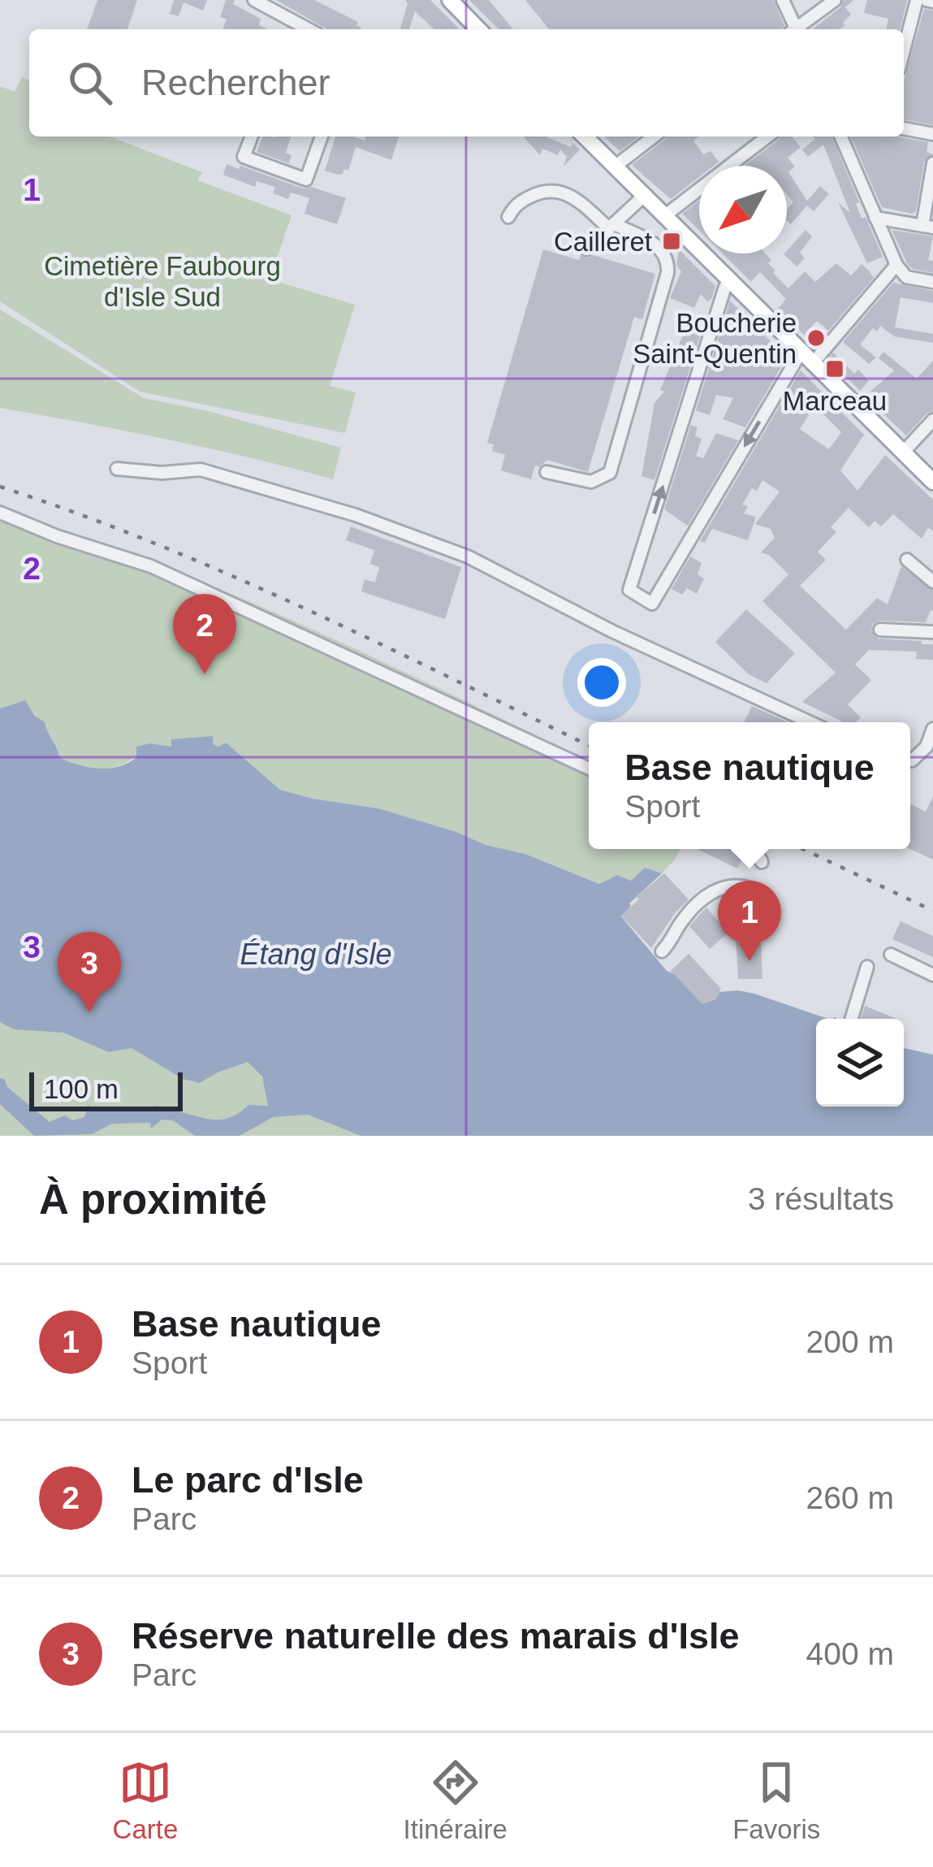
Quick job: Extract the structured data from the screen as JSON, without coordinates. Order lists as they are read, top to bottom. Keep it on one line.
{"water":["Étang d'Isle"],"parks":["Cimetière Faubourg d'Isle Sud"],"places":{"transit":["Cailleret","Marceau"],"other":["Boucherie Saint-Quentin"]},"scale_bar":"100 m","north":"bottom left","page":{"search":"Rechercher","pins":["2","1","3"],"popup":["Base nautique","Sport"],"scale":"100 m","heading":["À proximité","3 résultats"],"list":[{"mark":"1","name":"Base nautique","note":"Sport","value":"200 m"},{"mark":"2","name":"Le parc d'Isle","note":"Parc","value":"260 m"},{"mark":"3","name":"Réserve naturelle des marais d'Isle","note":"Parc","value":"400 m"}],"nav":["Carte","Itinéraire","Favoris"]},"grid":{"rows":["1","2","3"]}}
